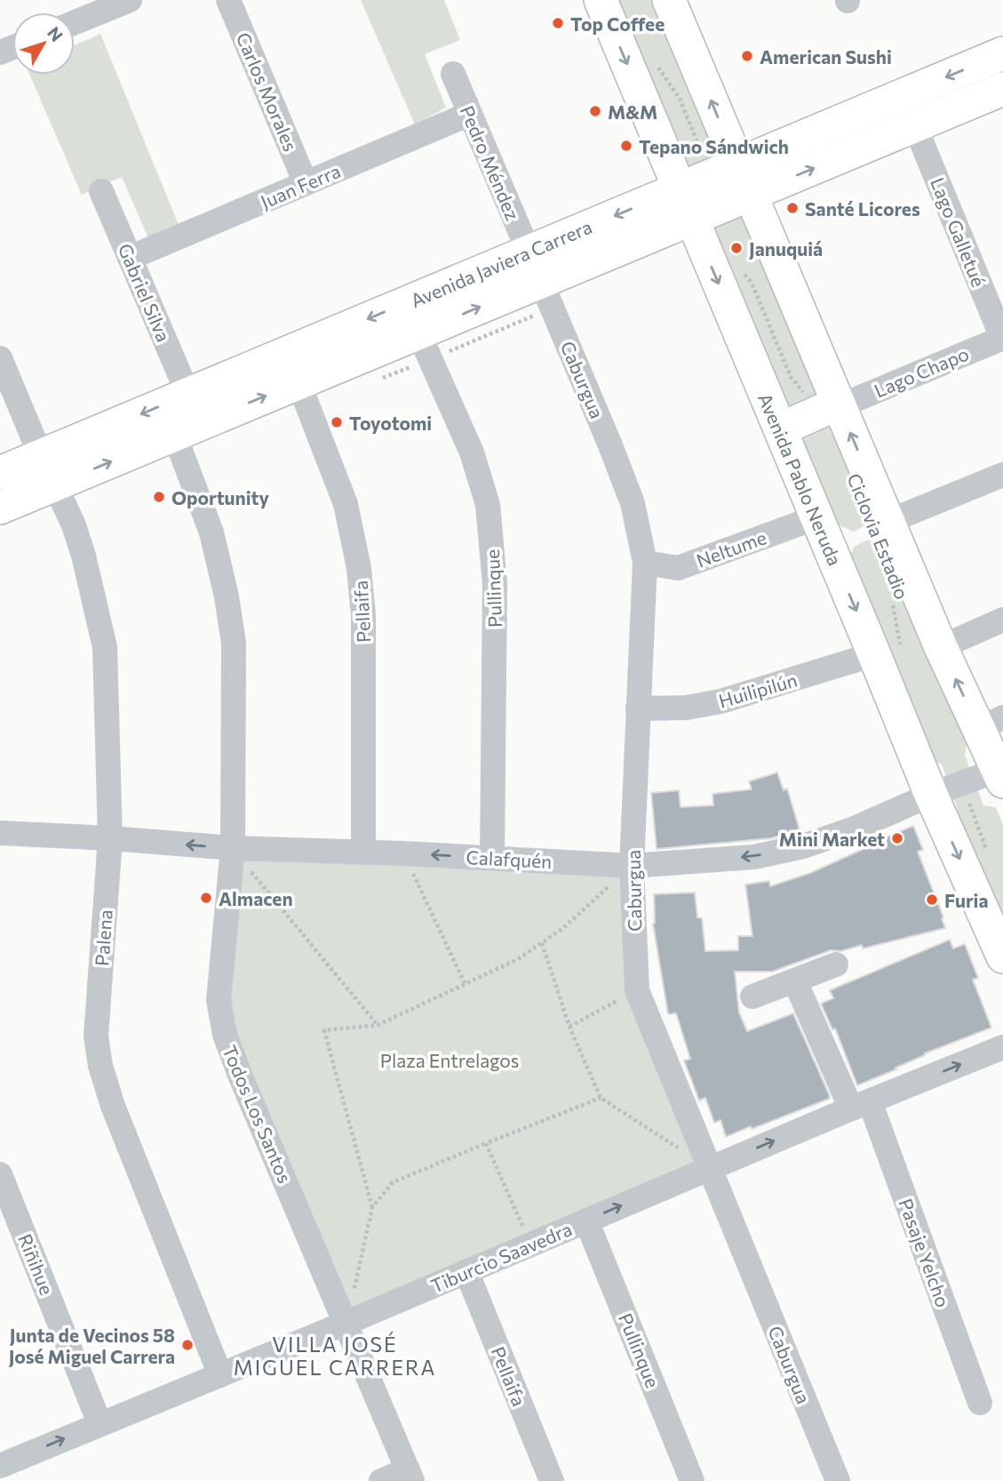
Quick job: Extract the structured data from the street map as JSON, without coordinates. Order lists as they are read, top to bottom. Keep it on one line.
{"streets":{"main road":["Avenida Javiera Carrera","Avenida Pablo Neruda"],"street":["Carlos Morales","Pedro Méndez","Juan Ferra","Lago Galletué","Gabriel Silva","Lago Chapo","Caburgua","Neltume","Pullinque","Pellaifa","Huilipilún","Calafquén","Palena","Todos Los Santos","Pasaje Yelcho","Tiburcio Saavedra","Riñihue"],"path":["Ciclovia Estadio"]},"crossings":[["Carlos Morales","Juan Ferra"],["Pedro Méndez","Juan Ferra"],["Pedro Méndez","Avenida Javiera Carrera"],["Juan Ferra","Gabriel Silva"],["Lago Galletué","Avenida Javiera Carrera"],["Lago Galletué","Lago Chapo"],["Avenida Javiera Carrera","Gabriel Silva"],["Avenida Javiera Carrera","Caburgua"],["Avenida Javiera Carrera","Avenida Pablo Neruda"],["Avenida Javiera Carrera","Pullinque"],["Avenida Javiera Carrera","Pellaifa"],["Avenida Javiera Carrera","Palena"],["Avenida Javiera Carrera","Todos Los Santos"],["Caburgua","Neltume"],["Caburgua","Huilipilún"],["Caburgua","Calafquén"],["Caburgua","Tiburcio Saavedra"],["Avenida Pablo Neruda","Ciclovia Estadio"],["Avenida Pablo Neruda","Neltume"],["Avenida Pablo Neruda","Huilipilún"],["Avenida Pablo Neruda","Calafquén"],["Ciclovia Estadio","Huilipilún"],["Pullinque","Calafquén"],["Pullinque","Tiburcio Saavedra"],["Pellaifa","Calafquén"],["Pellaifa","Tiburcio Saavedra"],["Calafquén","Palena"],["Calafquén","Todos Los Santos"],["Palena","Tiburcio Saavedra"],["Todos Los Santos","Tiburcio Saavedra"],["Pasaje Yelcho","Tiburcio Saavedra"],["Tiburcio Saavedra","Riñihue"]],"one_way":["Calafquén","Tiburcio Saavedra"],"districts":["VILLA JOSÉ MIGUEL CARRERA"],"parks":["Plaza Entrelagos"],"places":["Top Coffee","American Sushi","M&M","Tepano Sándwich","Santé Licores","Januquiá","Toyotomi","Oportunity","Mini Market","Almacen","Furia","Junta de Vecinos 58 José Miguel Carrera"],"north":"top right"}
